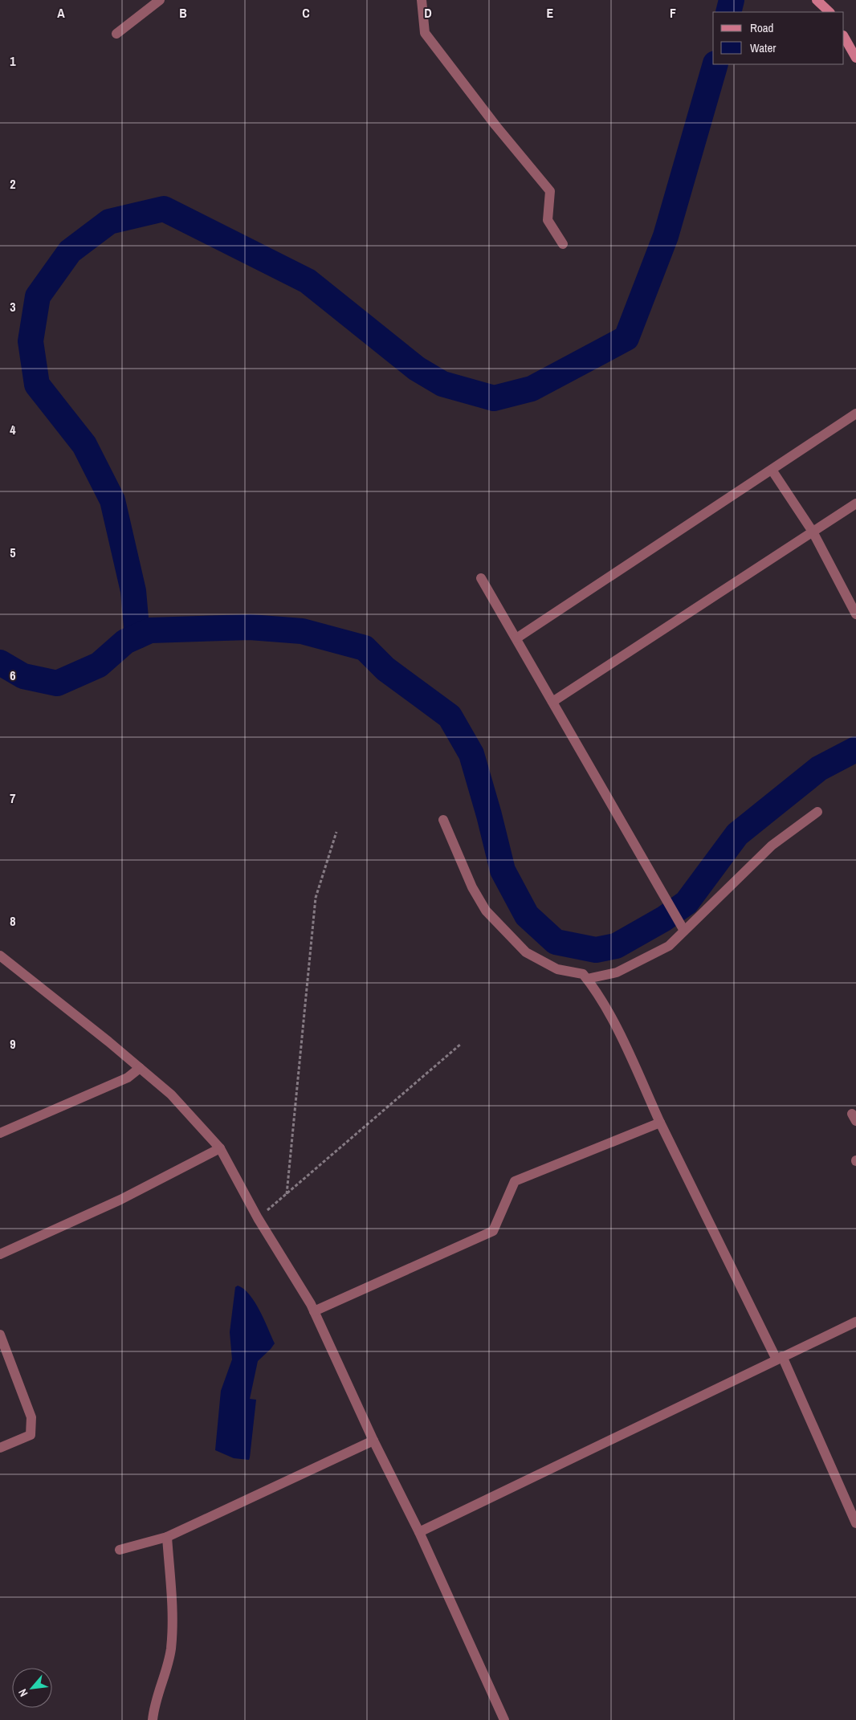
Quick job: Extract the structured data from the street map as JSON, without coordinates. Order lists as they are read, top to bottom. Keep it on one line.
{"legend":["Road","Water"],"north":"bottom left","grid":{"columns":["A","B","C","D","E","F"],"rows":["1","2","3","4","5","6","7","8","9"]}}
